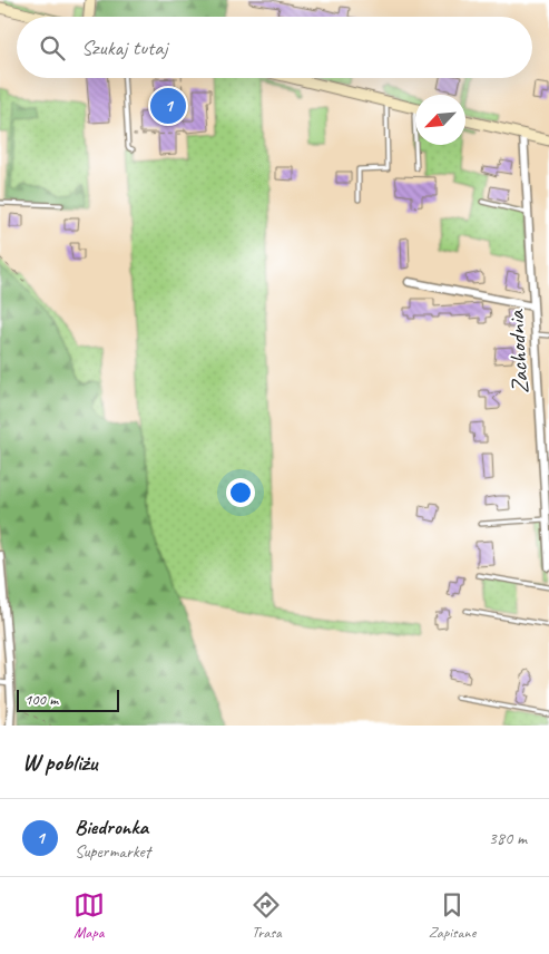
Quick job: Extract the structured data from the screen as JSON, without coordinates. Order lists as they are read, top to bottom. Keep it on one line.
{"streets":{"street":["Zachodnia"]},"scale_bar":"100 m","north":"bottom left","page":{"search":"Szukaj tutaj","pins":"1","scale":"100 m","heading":"W pobliżu","list":[{"mark":"1","name":"Biedronka","note":"Supermarket","value":"380 m"}],"nav":["Mapa","Trasa","Zapisane"]}}
